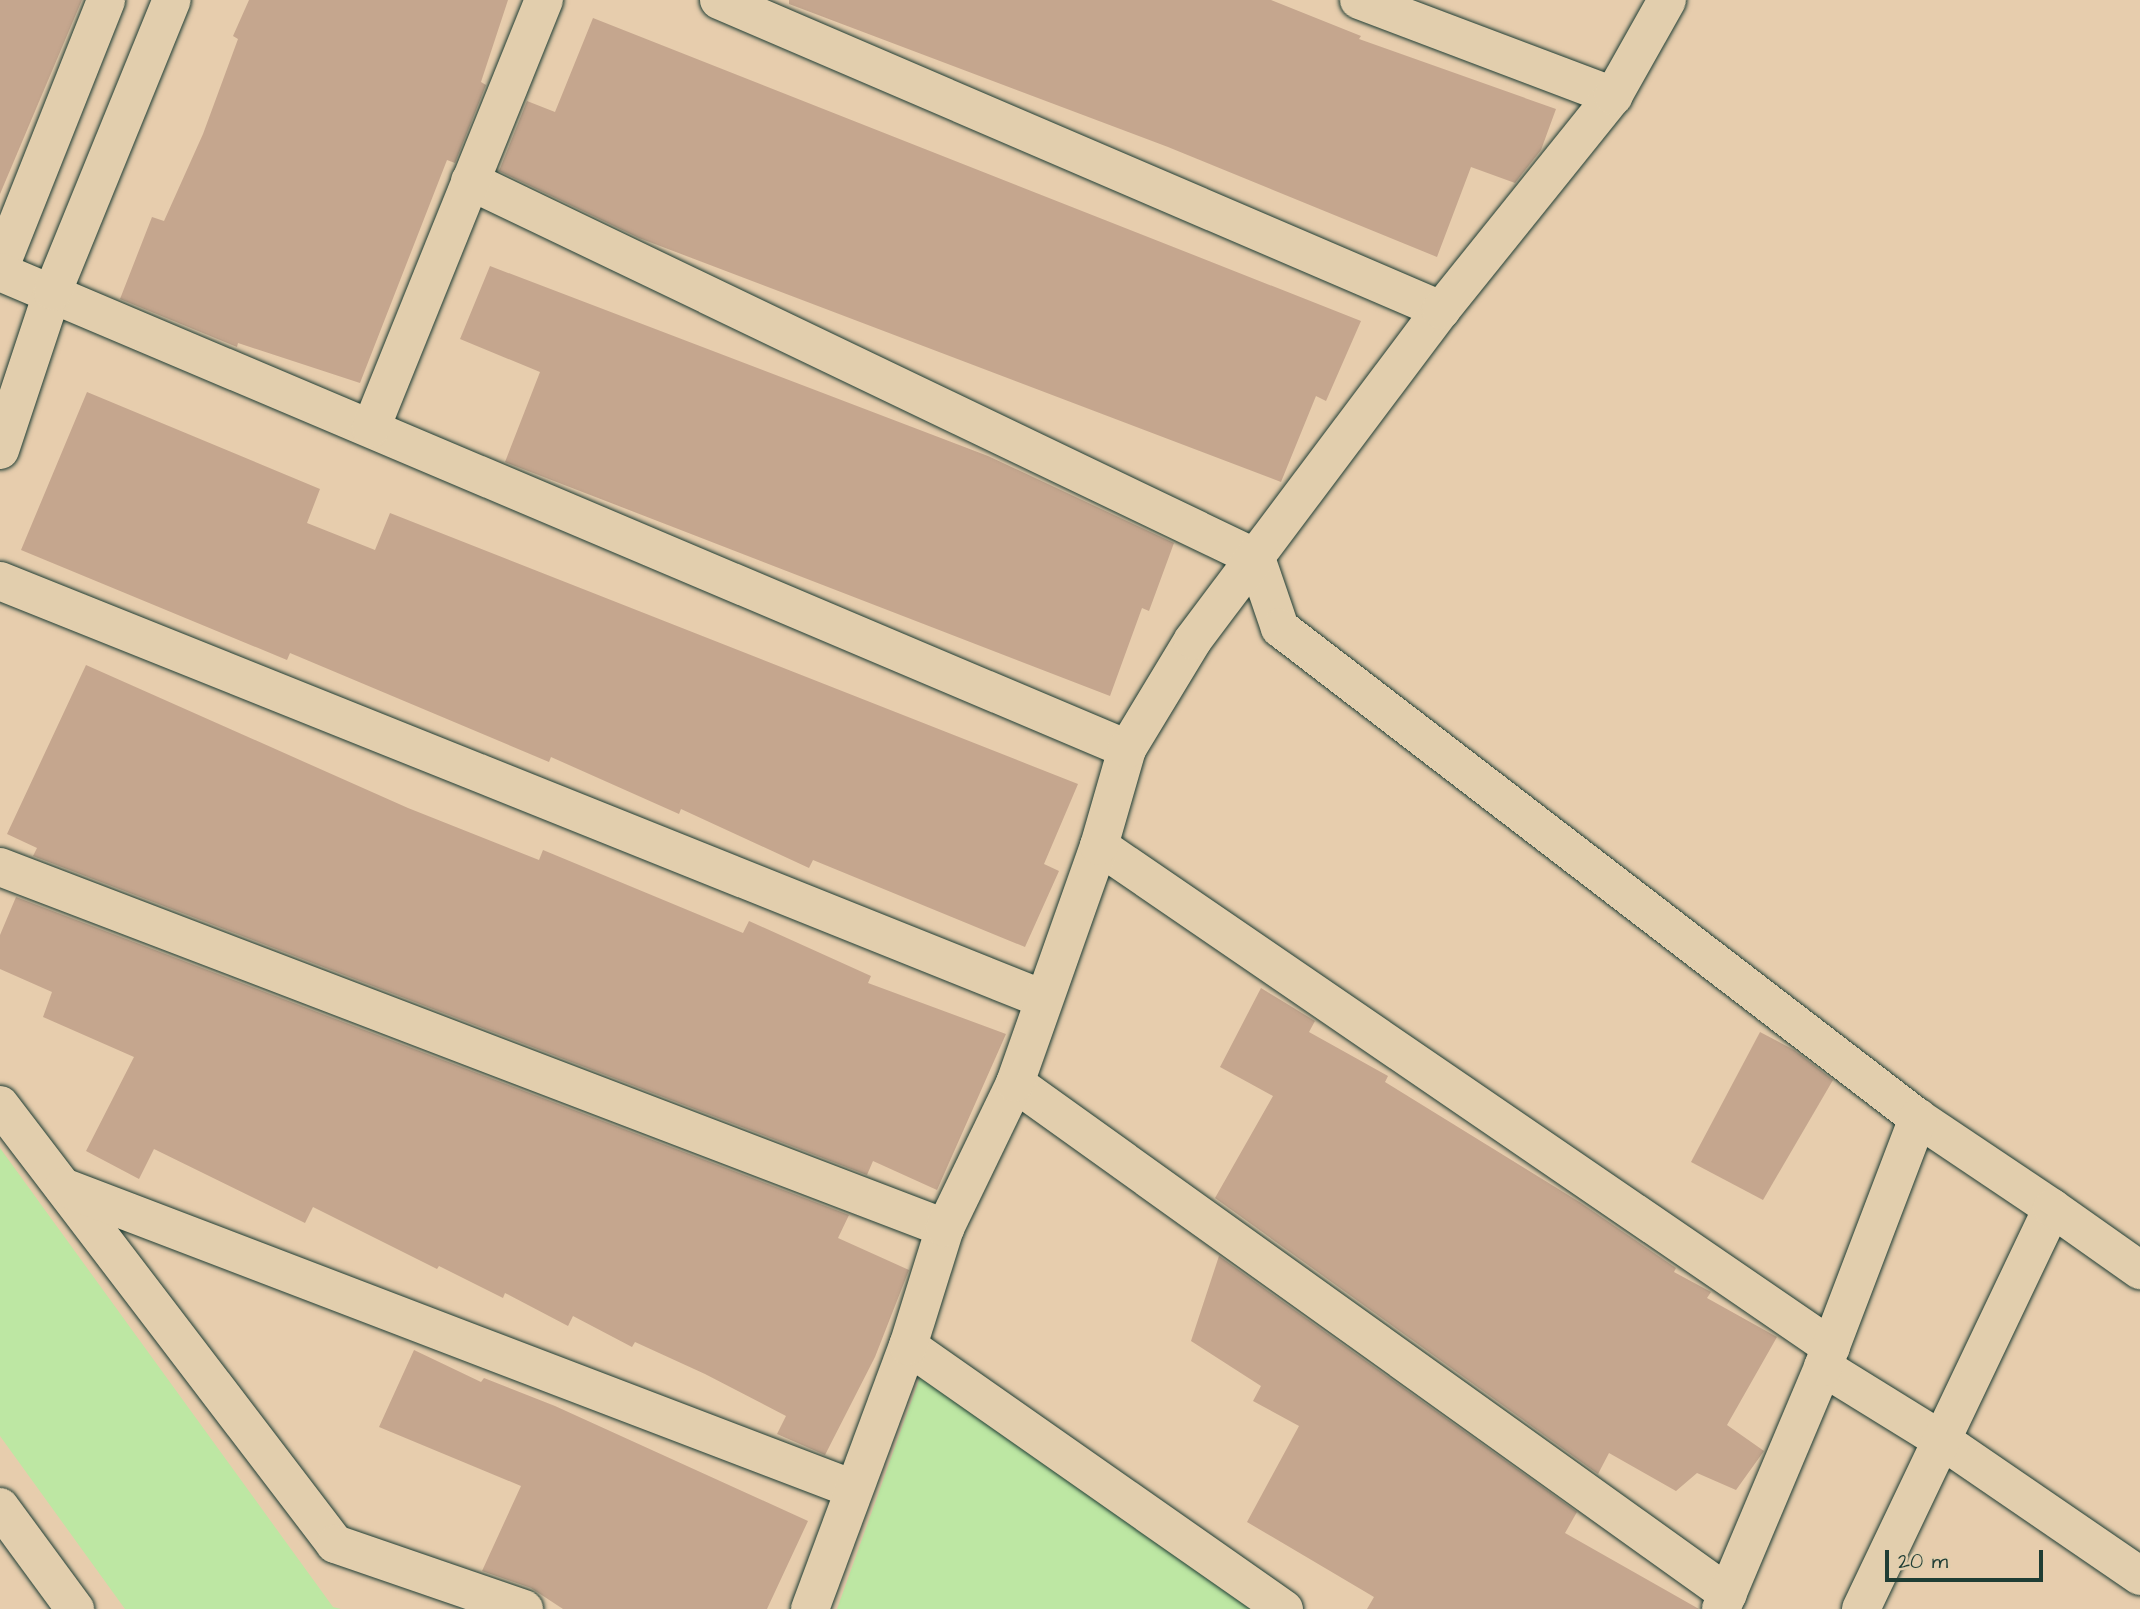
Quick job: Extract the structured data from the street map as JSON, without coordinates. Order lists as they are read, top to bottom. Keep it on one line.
{"scale_bar":"20 m"}
